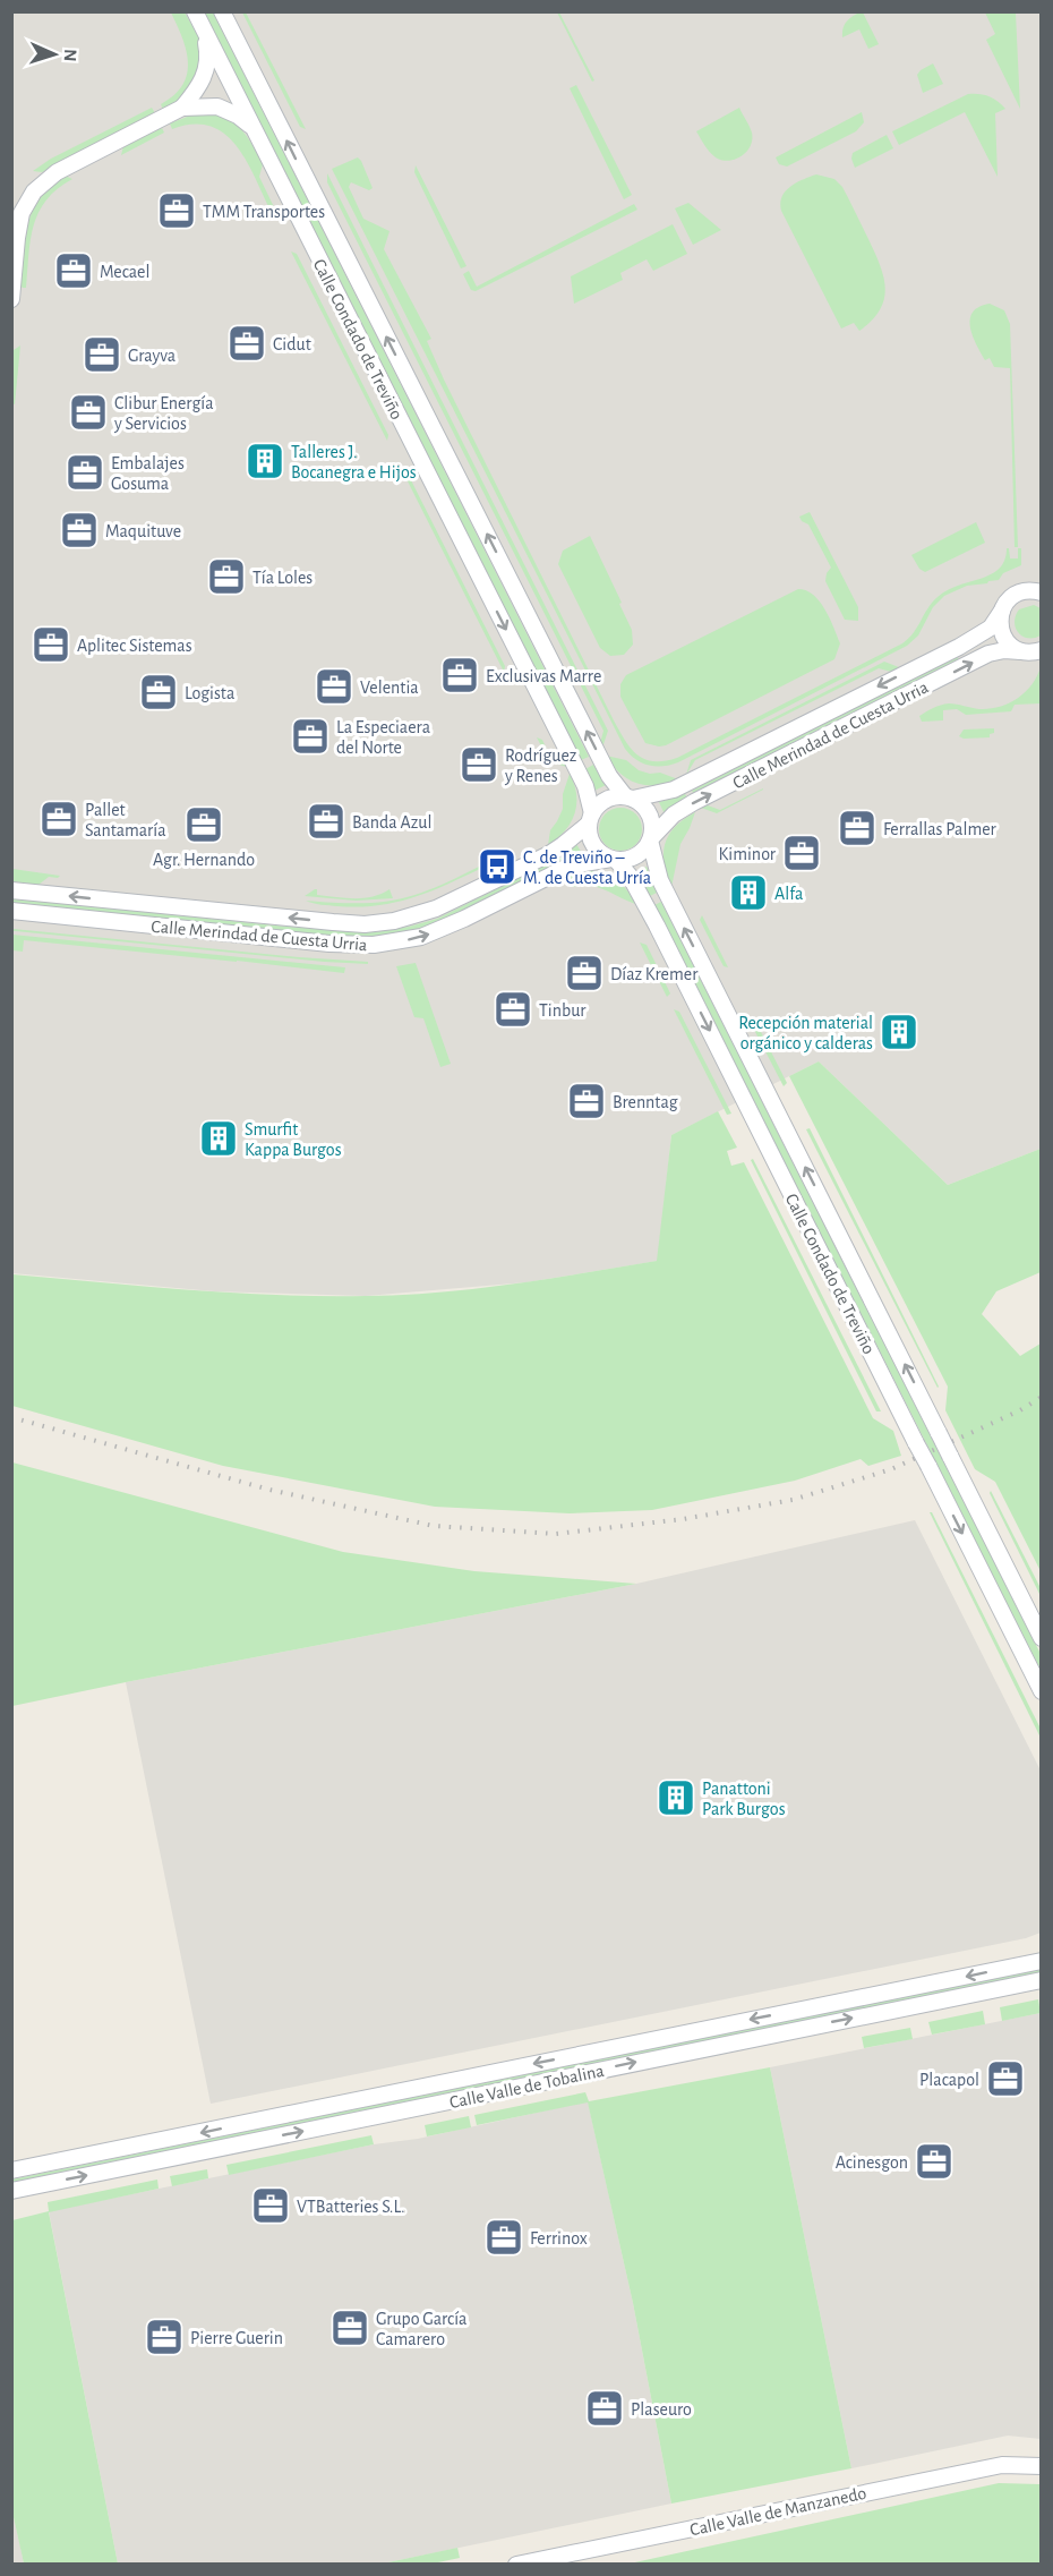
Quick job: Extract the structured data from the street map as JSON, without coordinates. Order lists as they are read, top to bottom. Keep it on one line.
{"streets":{"street":["Calle Condado de Treviño","Calle Merindad de Cuesta Urria","Calle Valle de Tobalina","Calle Valle de Manzanedo"]},"crossings":[["Calle Condado de Treviño","Calle Merindad de Cuesta Urria"]],"places":{"office":["TMM Transportes","Mecael","Cidut","Grayva","Clibur Energía y Servicios","Embalajes Gosuma","Maquituve","Tía Loles","Aplitec Sistemas","Exclusivas Marre","Velentia","Logista","La Especiaera del Norte","Rodríguez y Renes","Pallet Santamaría","Banda Azul","Agr. Hernando","Ferrallas Palmer","Kiminor","Díaz Kremer","Tinbur","Brenntag","Placapol","Acinesgon","VTBatteries S.L.","Ferrinox","Grupo García Camarero","Pierre Guerin","Plaseuro"],"building":["Talleres J. Bocanegra e Hijos","Alfa","Recepción material orgánico y calderas","Smurfit Kappa Burgos","Panattoni Park Burgos"],"bus stop":["C. de Treviño – M. de Cuesta Urría"]},"north":"right"}
